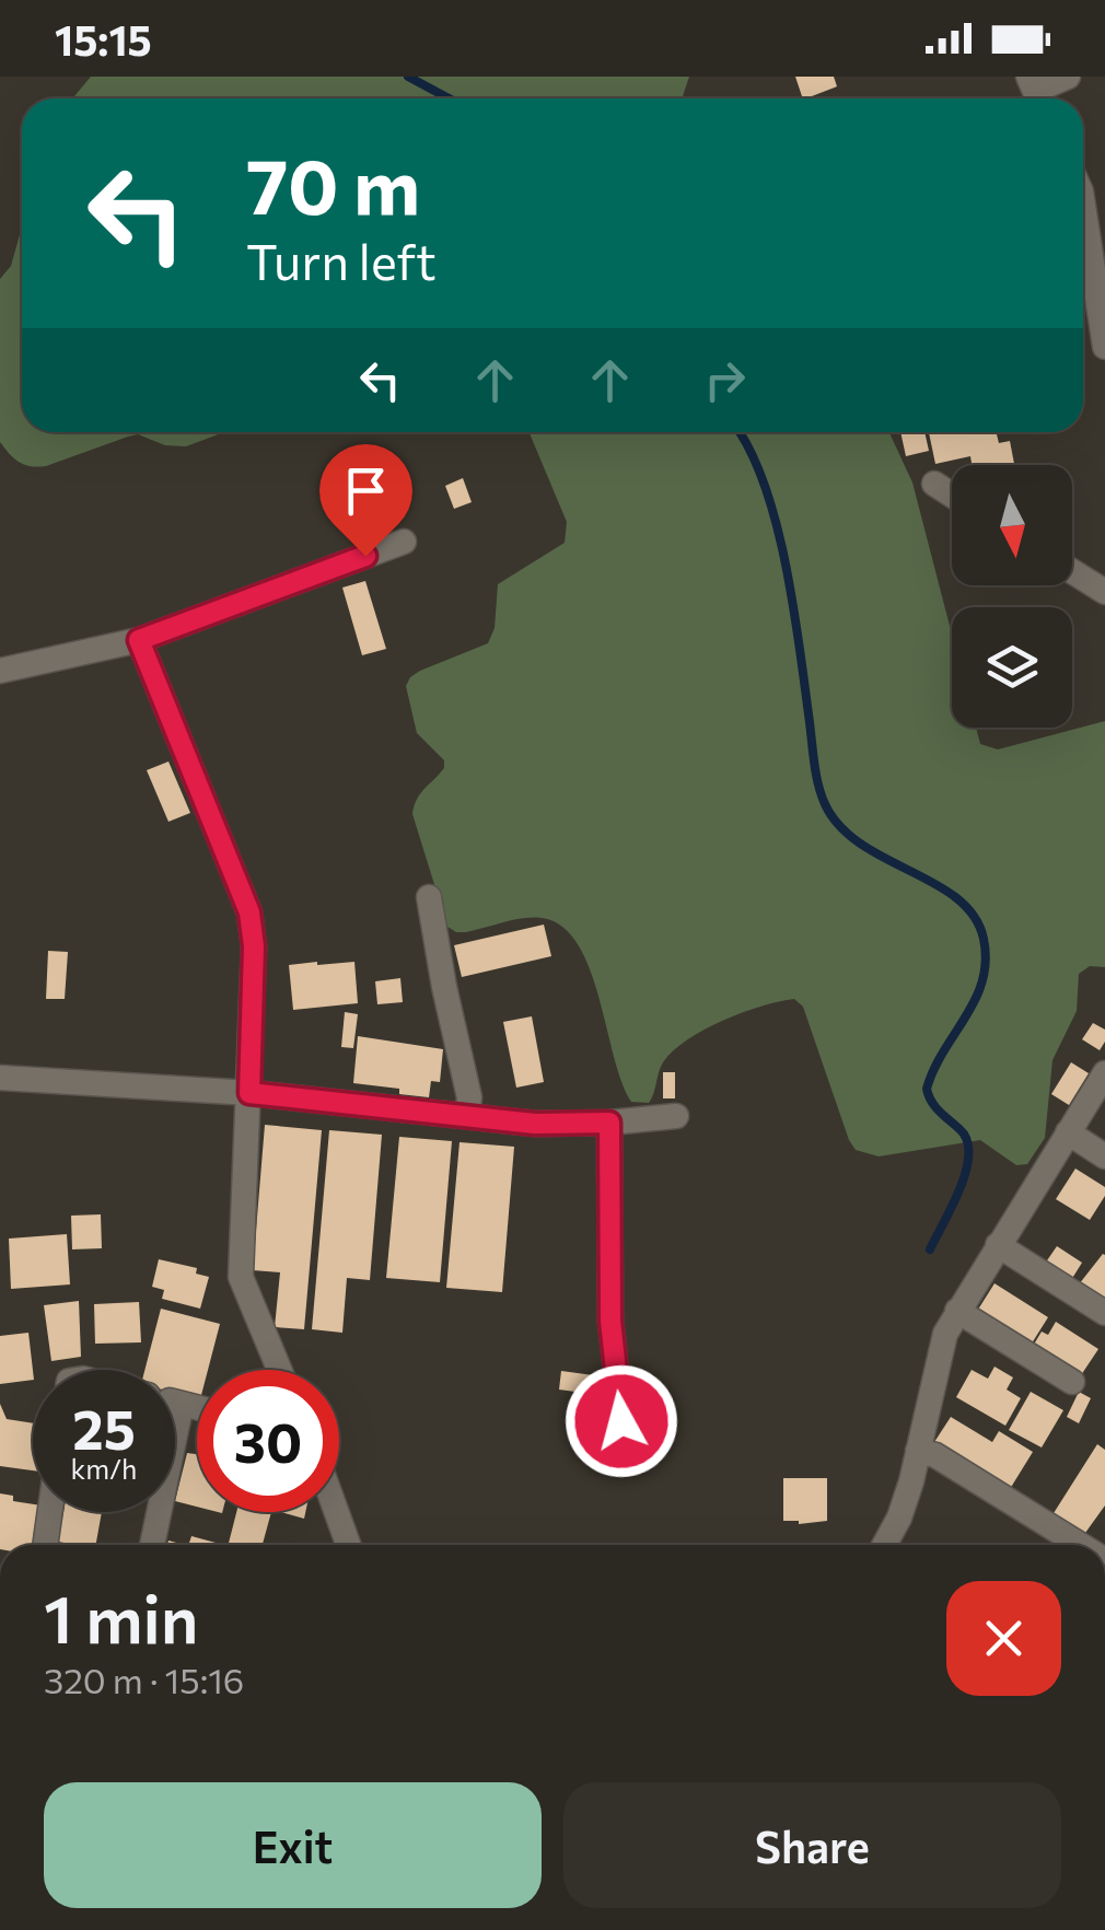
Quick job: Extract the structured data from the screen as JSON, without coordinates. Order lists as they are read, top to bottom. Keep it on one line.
{"north":"bottom","page":{"status":"15:15","turn":["70 m","Turn left"],"speed":"25 km/h","limit":"30","heading":["1 min","320 m · 15:16"],"buttons":["Exit","Share"]}}
